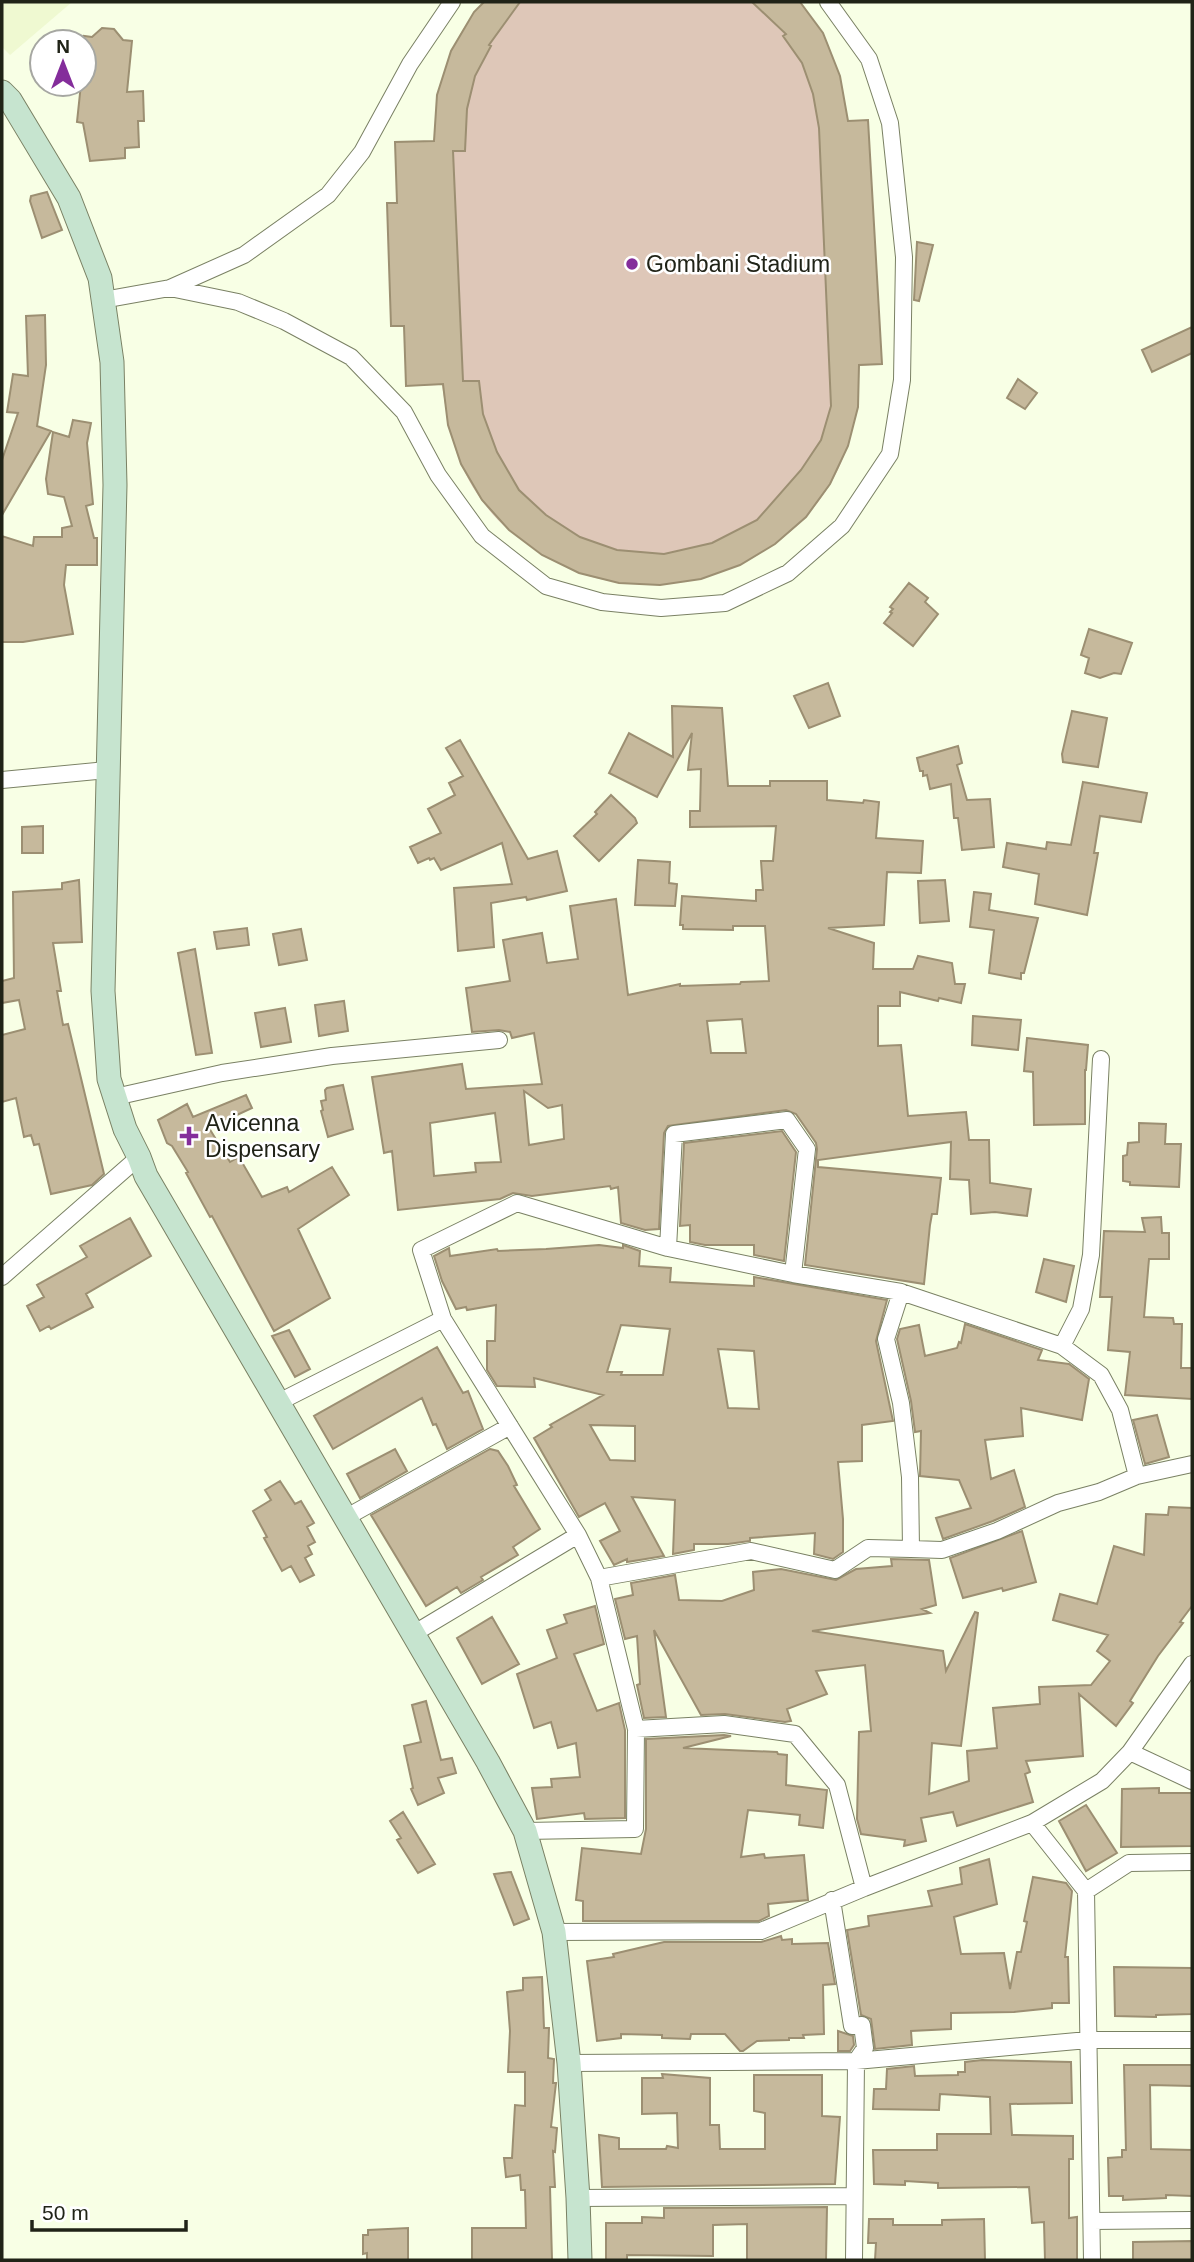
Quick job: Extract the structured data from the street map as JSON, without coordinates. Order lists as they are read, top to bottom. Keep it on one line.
{"places":{"other":["Gombani Stadium"],"health":["Avicenna Dispensary"]},"scale_bar":"50 m","north":"top"}
